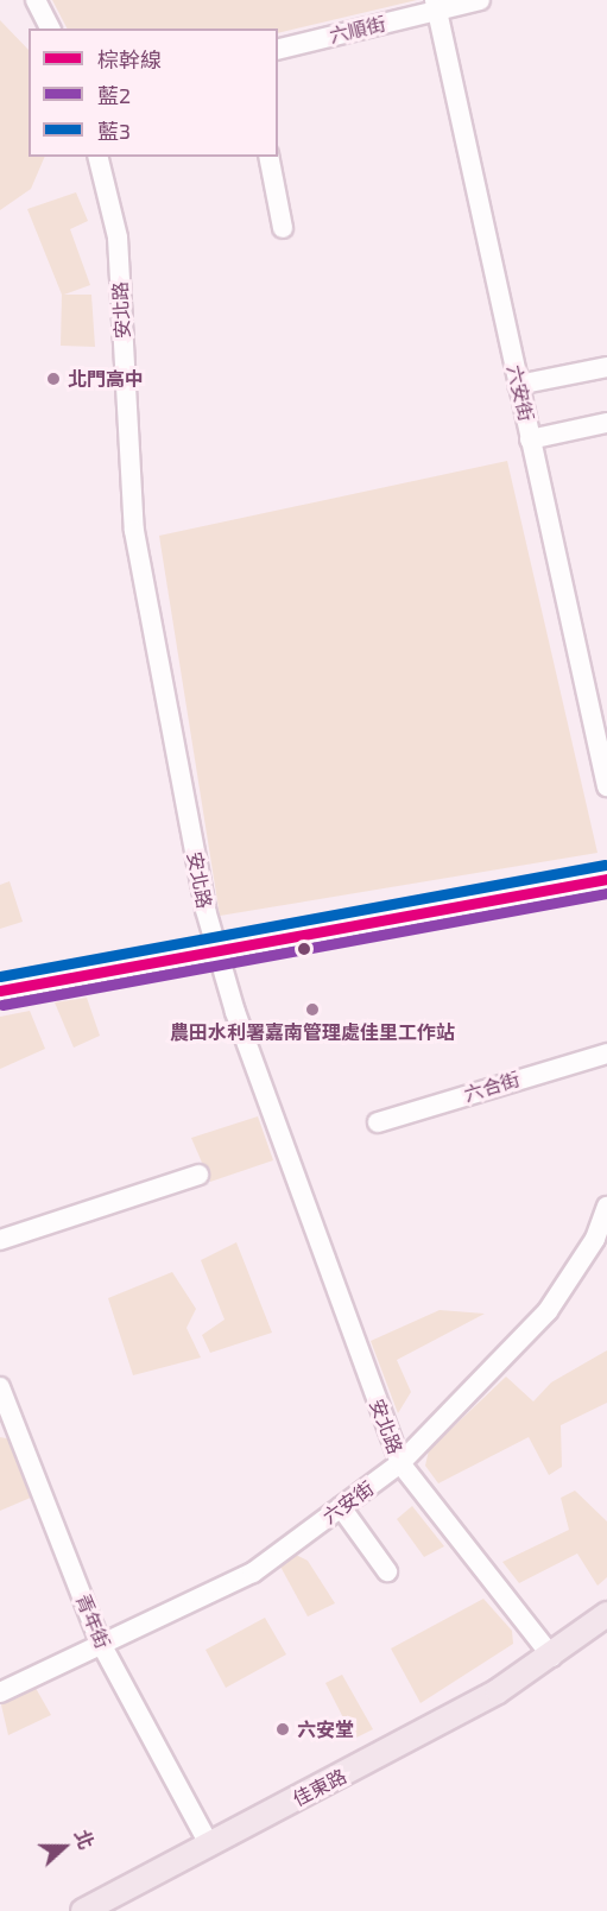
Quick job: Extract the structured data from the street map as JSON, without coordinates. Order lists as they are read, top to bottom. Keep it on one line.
{"streets":{"main road":["佳東路"],"street":["六順街","安北路","六安街","六合街","青年街"]},"crossings":[["六順街","六安街"],["安北路","六安街"],["安北路","佳東路"],["六安街","青年街"],["青年街","佳東路"]],"places":["北門高中","農田水利署嘉南管理處佳里工作站","六安堂"],"lines":["transit line 藍3","transit line 棕幹線","transit line 藍2"],"legend":["棕幹線","藍2","藍3"],"north":"right"}
